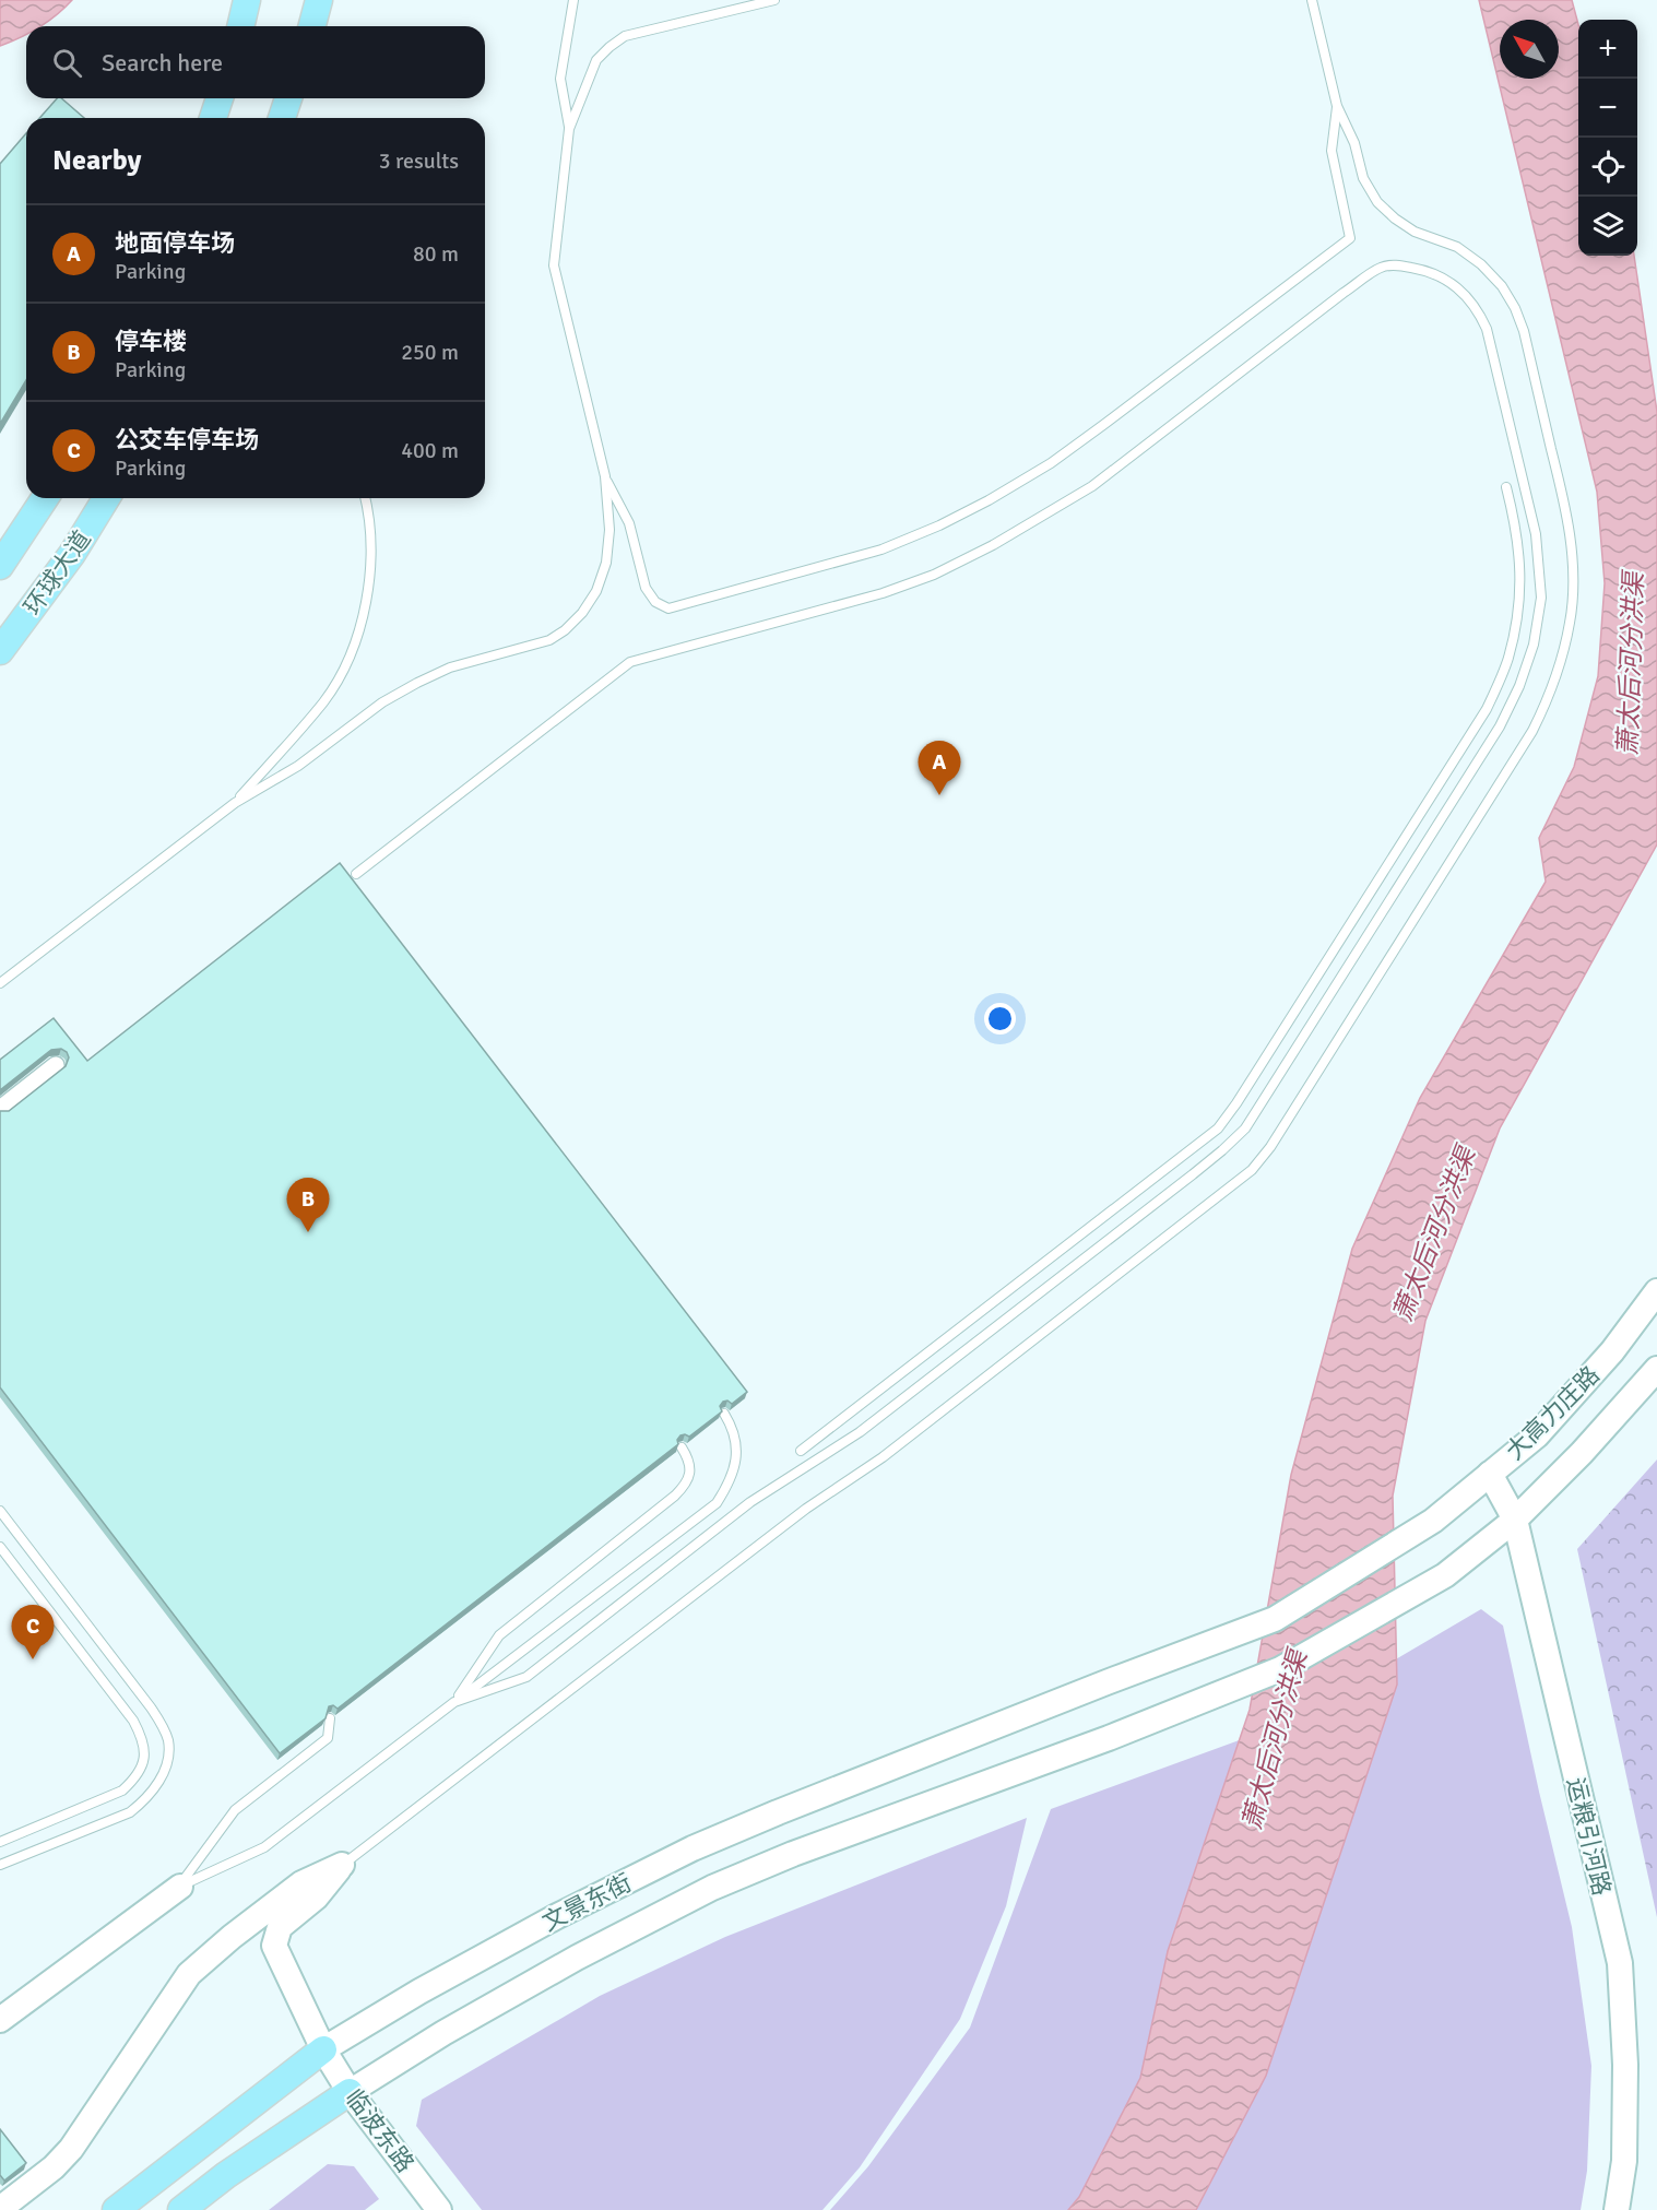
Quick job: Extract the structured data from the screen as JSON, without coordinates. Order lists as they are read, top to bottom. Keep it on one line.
{"streets":{"main road":["环球大道","大高力庄路","运粮引河路","文景东街","临波东路"]},"crossings":[["大高力庄路","运粮引河路"],["大高力庄路","文景东街"],["文景东街","临波东路"]],"water":["萧太后河分洪渠"],"north":"top left","page":{"map_buttons":["+","−"],"search":"Search here","heading":["Nearby","3 results"],"list":[{"mark":"A","name":"地面停车场","note":"Parking","value":"80 m"},{"mark":"B","name":"停车楼","note":"Parking","value":"250 m"},{"mark":"C","name":"公交车停车场","note":"Parking","value":"400 m"}],"pins":["A","B","C"]}}
